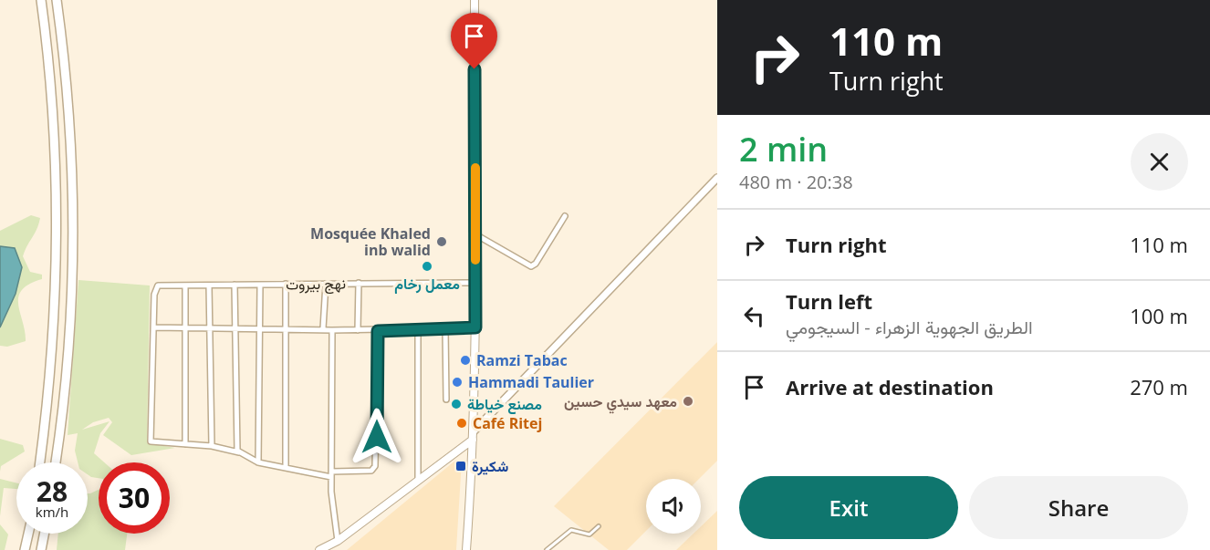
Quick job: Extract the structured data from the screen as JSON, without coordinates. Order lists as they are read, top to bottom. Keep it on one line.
{"streets":{"street":["نهج بيروت"]},"places":{"other":["Mosquée Khaled inb walid","معمل رخام","Ramzi Tabac","Hammadi Taulier","معهد سيدي حسين","مصنع خياطة","Café Ritej"],"transit":["شكيرة"]},"page":{"turn":["110 m","Turn right"],"heading":["2 min","480 m · 20:38"],"list":[{"name":"Turn right","value":"110 m"},{"name":"Turn left","note":"الطريق الجهوية الزهراء - السيجومي","value":"100 m"},{"name":"Arrive at destination","value":"270 m"}],"speed":"28 km/h","limit":"30","buttons":["Exit","Share"]}}
